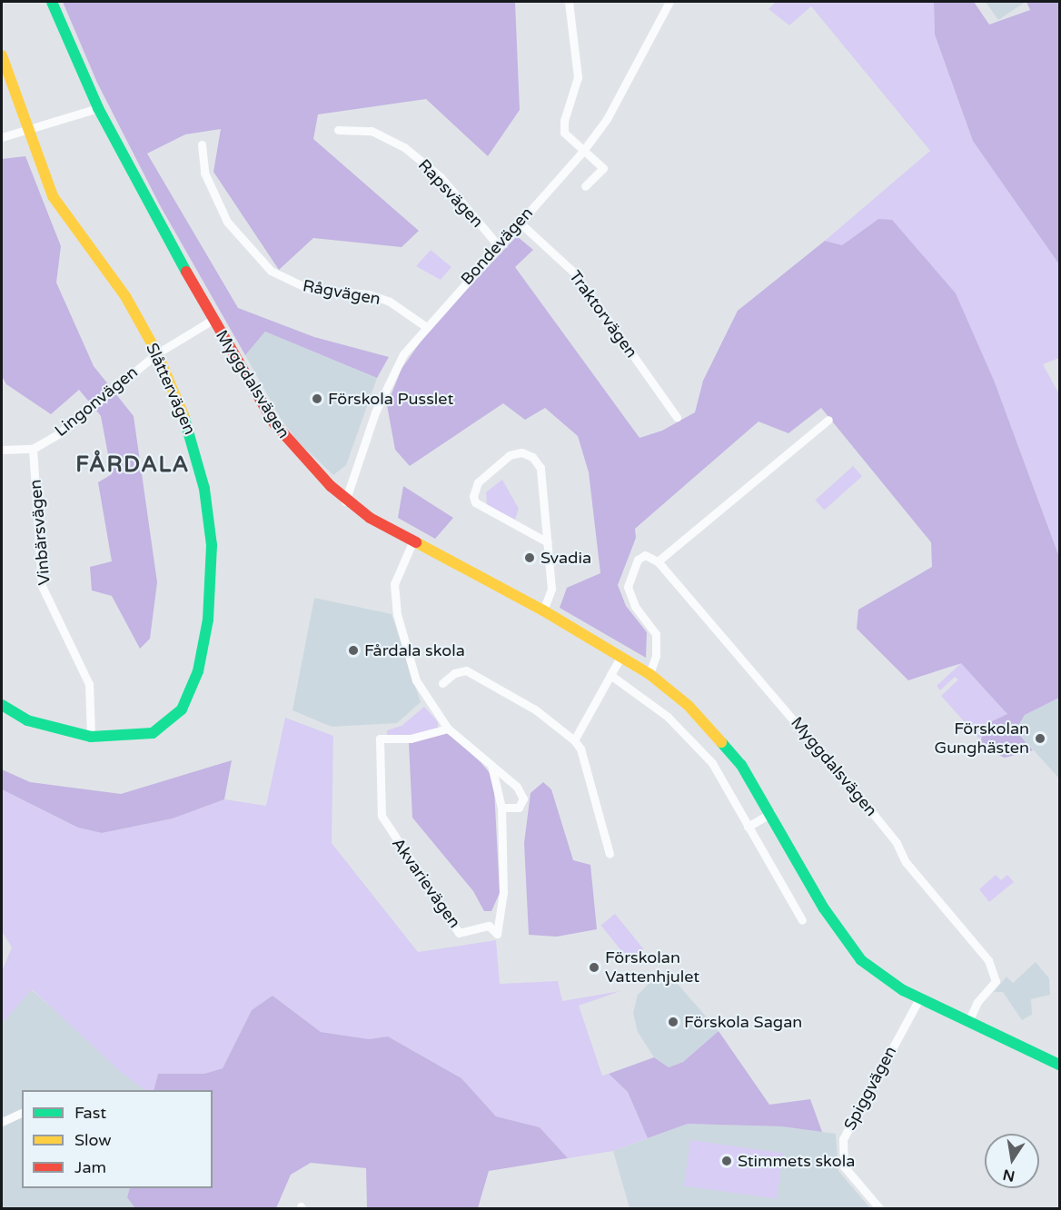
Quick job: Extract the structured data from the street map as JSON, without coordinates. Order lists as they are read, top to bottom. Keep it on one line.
{"streets":{"street":["Rapsvägen","Bondevägen","Rågvägen","Traktorvägen","Myggdalsvägen","Slåttervägen","Lingonvägen","Vinbärsvägen","Akvarievägen","Spiggvägen"]},"crossings":[["Rapsvägen","Bondevägen"],["Bondevägen","Rågvägen"],["Bondevägen","Traktorvägen"],["Bondevägen","Myggdalsvägen"],["Myggdalsvägen","Lingonvägen"],["Myggdalsvägen","Spiggvägen"],["Slåttervägen","Lingonvägen"],["Slåttervägen","Vinbärsvägen"],["Lingonvägen","Vinbärsvägen"]],"districts":["FÅRDALA"],"places":["Förskola Pusslet","Svadia","Fårdala skola","Förskolan Gunghästen","Förskolan Vattenhjulet","Förskola Sagan","Stimmets skola"],"legend":["Fast","Slow","Jam"],"north":"bottom"}
